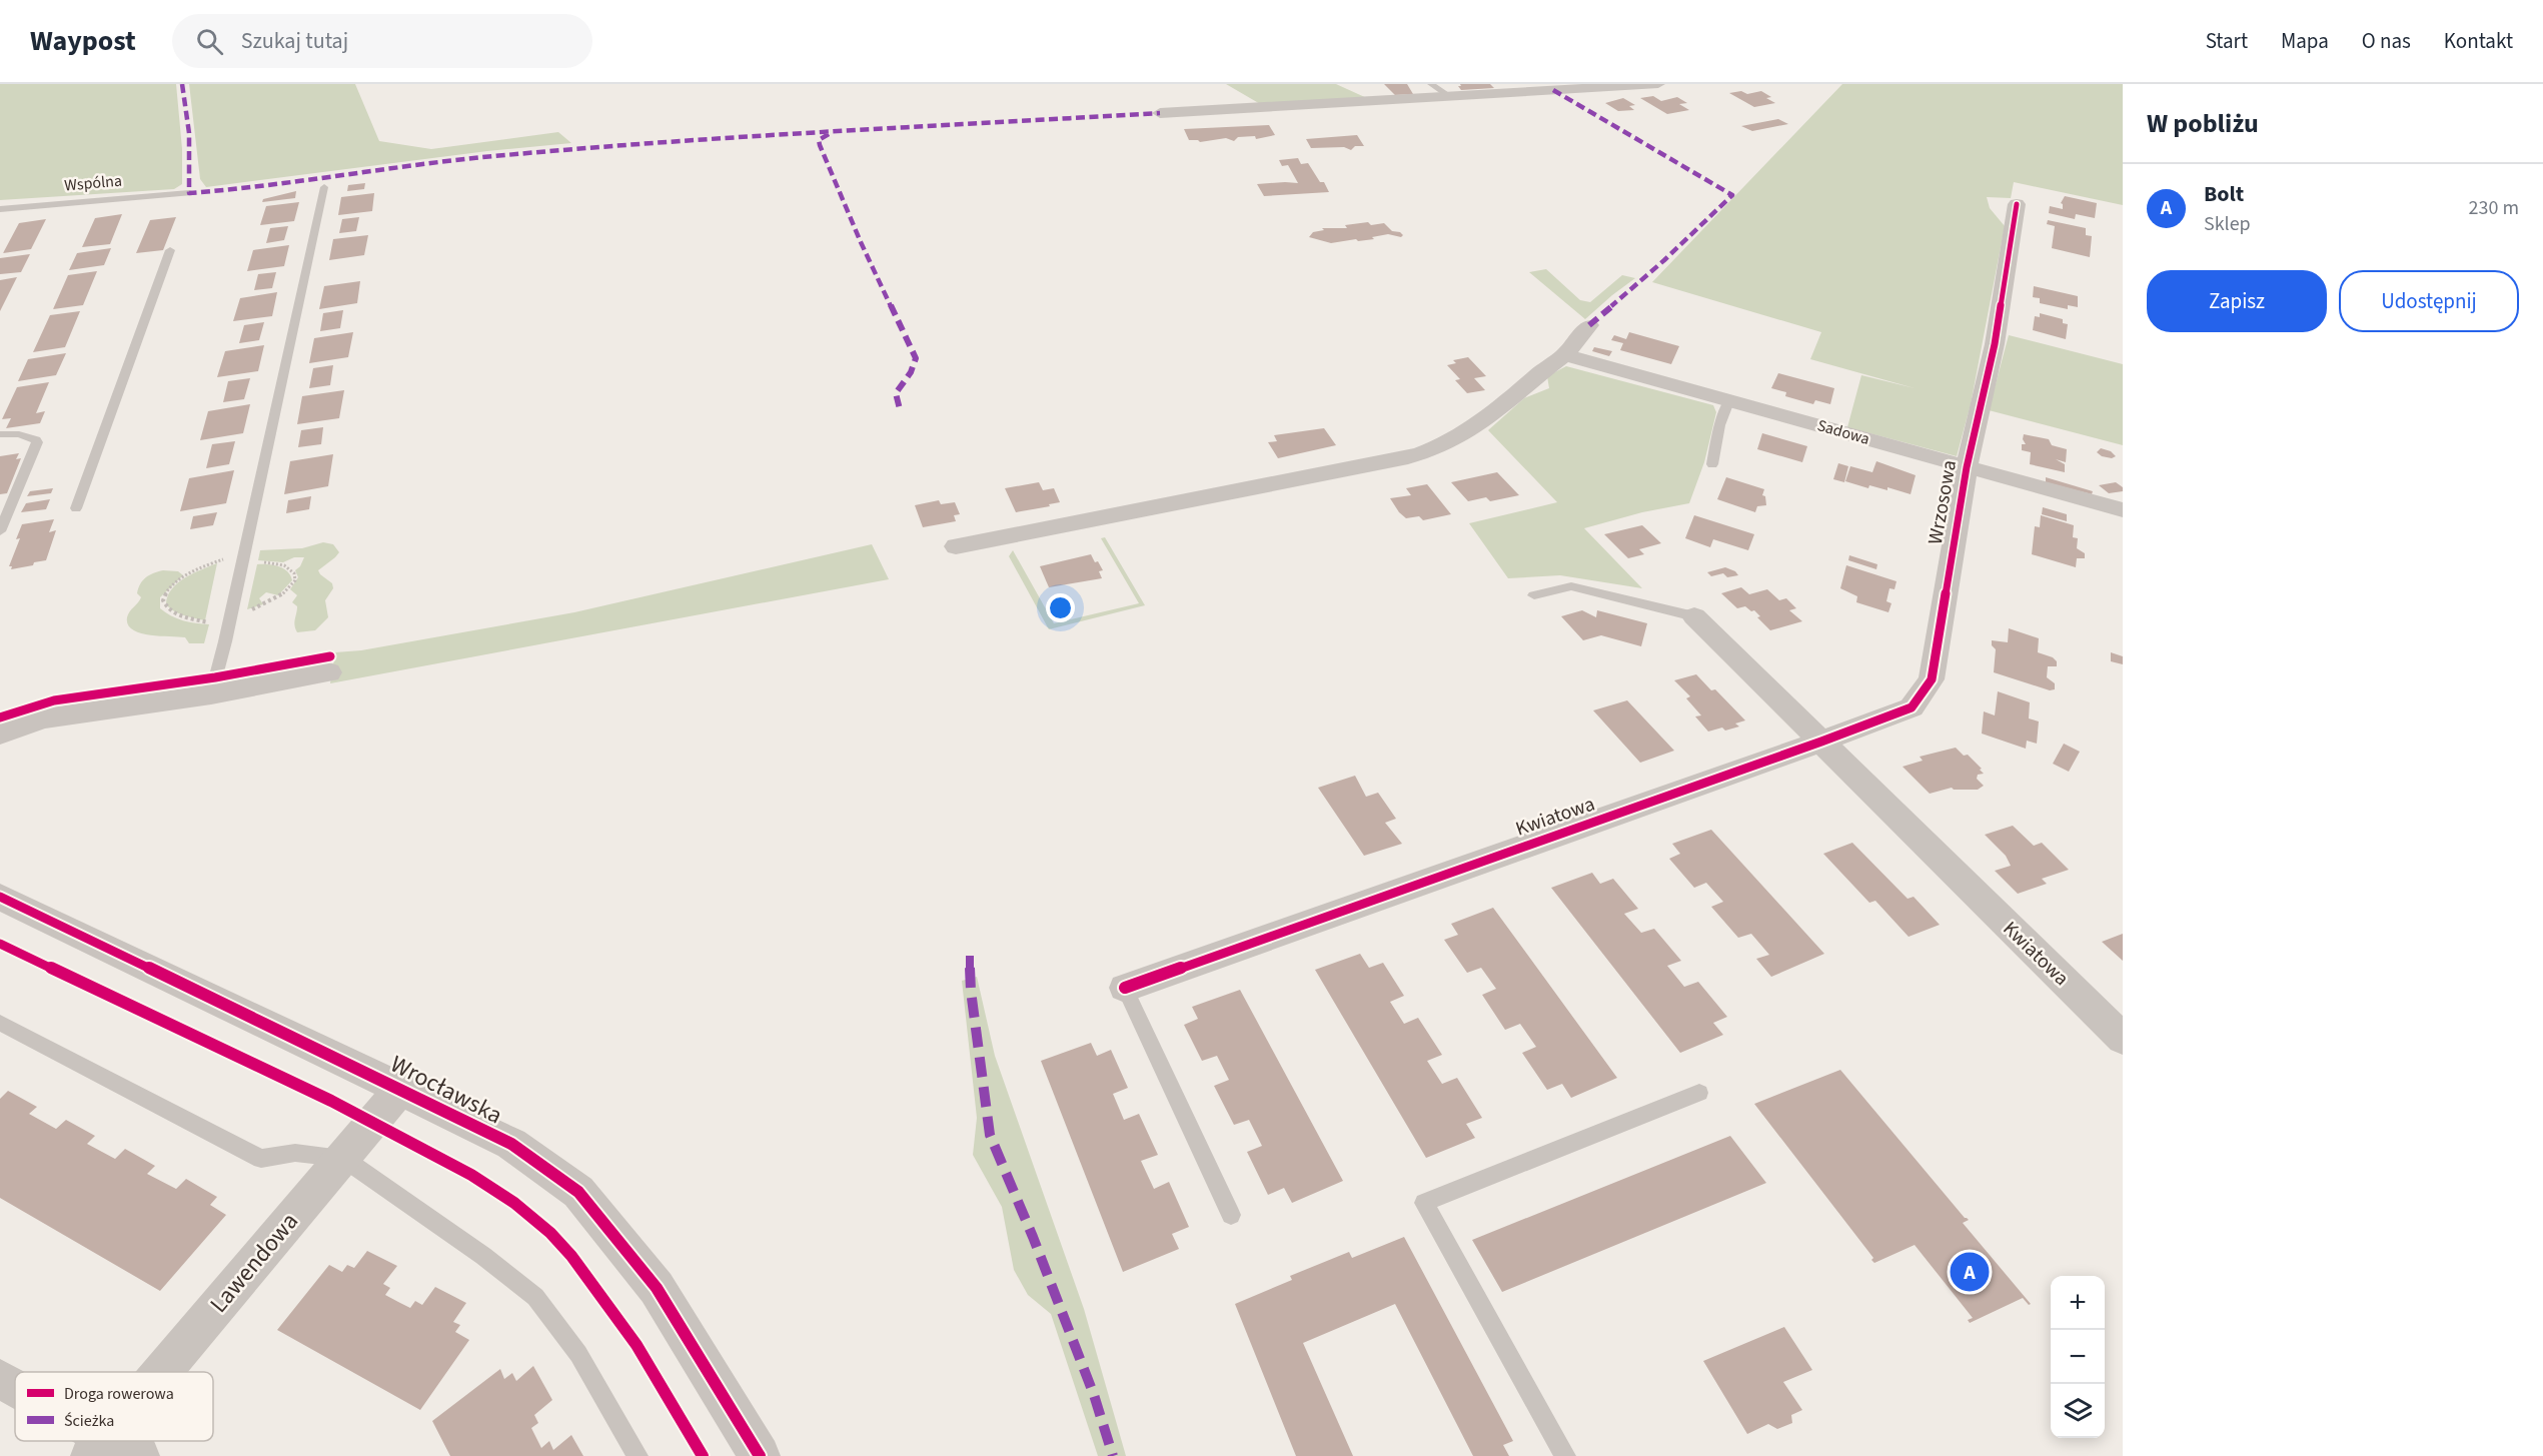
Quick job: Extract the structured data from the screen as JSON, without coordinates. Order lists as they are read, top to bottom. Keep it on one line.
{"streets":{"street":["Sadowa","Wrzosowa","Kwiatowa","Wrocławska","Lawendowa"],"lane":["Wspólna"]},"crossings":[["Sadowa","Wrzosowa"],["Wrzosowa","Kwiatowa"],["Wrocławska","Lawendowa"]],"legend":["Droga rowerowa","Ścieżka"],"page":{"header":"Waypost","search":"Szukaj tutaj","nav":["Start","Mapa","O nas","Kontakt"],"heading":"W pobliżu","list":[{"mark":"A","name":"Bolt","note":"Sklep","value":"230 m"}],"buttons":["Zapisz","Udostępnij"],"pins":"A","map_buttons":["+","−"]}}
